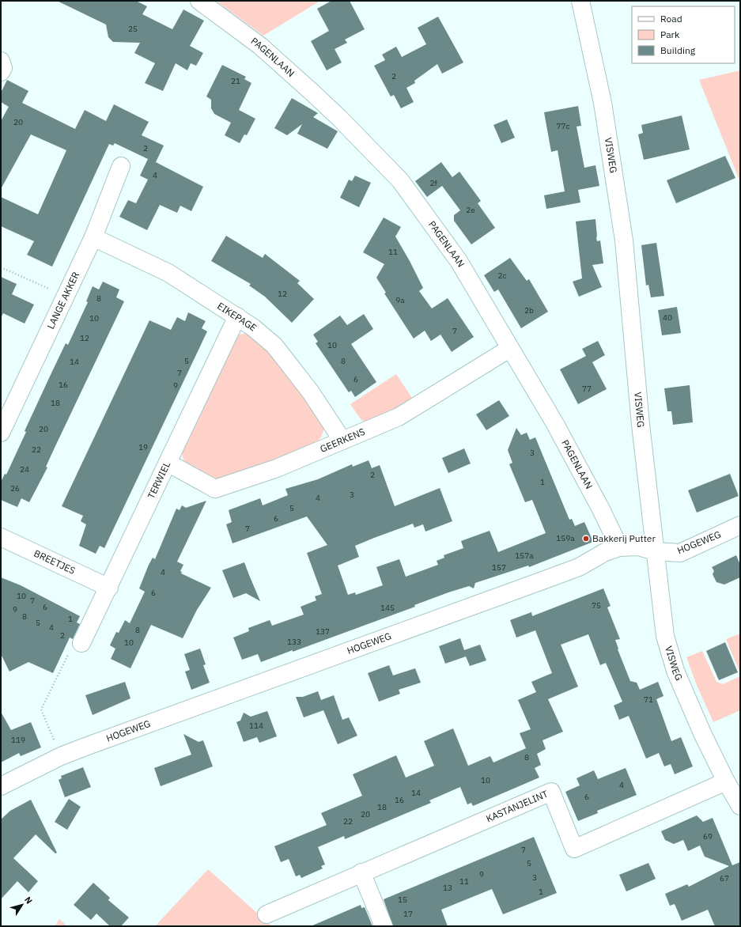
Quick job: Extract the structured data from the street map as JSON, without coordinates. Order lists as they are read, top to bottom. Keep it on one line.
{"streets":{"street":["PAGENLAAN","VISWEG","LANGE AKKER","EIKEPAGE","GEERKENS","TERWIEL","HOGEWEG","BREETJES","KASTANJELINT"]},"crossings":[["PAGENLAAN","GEERKENS"],["PAGENLAAN","HOGEWEG"],["VISWEG","HOGEWEG"],["VISWEG","KASTANJELINT"],["LANGE AKKER","EIKEPAGE"],["EIKEPAGE","GEERKENS"],["EIKEPAGE","TERWIEL"],["GEERKENS","TERWIEL"],["TERWIEL","BREETJES"]],"places":["Bakkerij Putter"],"house_numbers":["25","2","21","20","77c","2","4","2f","2e","11","2c","12","8","9a","2b","40","10","7","12","10","5","8","14","7","6","16","9","77","18","20","19","22","3","24","2","1","26","3","4","5","6","7","159a","157a","157","4","6","10","7","75","6","145","9","8","1","5","4","8","137","2","133","10","71","114","119","8","10","4","14","6","16","18","20","22","69","7","5","9","3","67","11","13","1","15","17"],"legend":["Road","Park","Building"],"north":"top right"}
